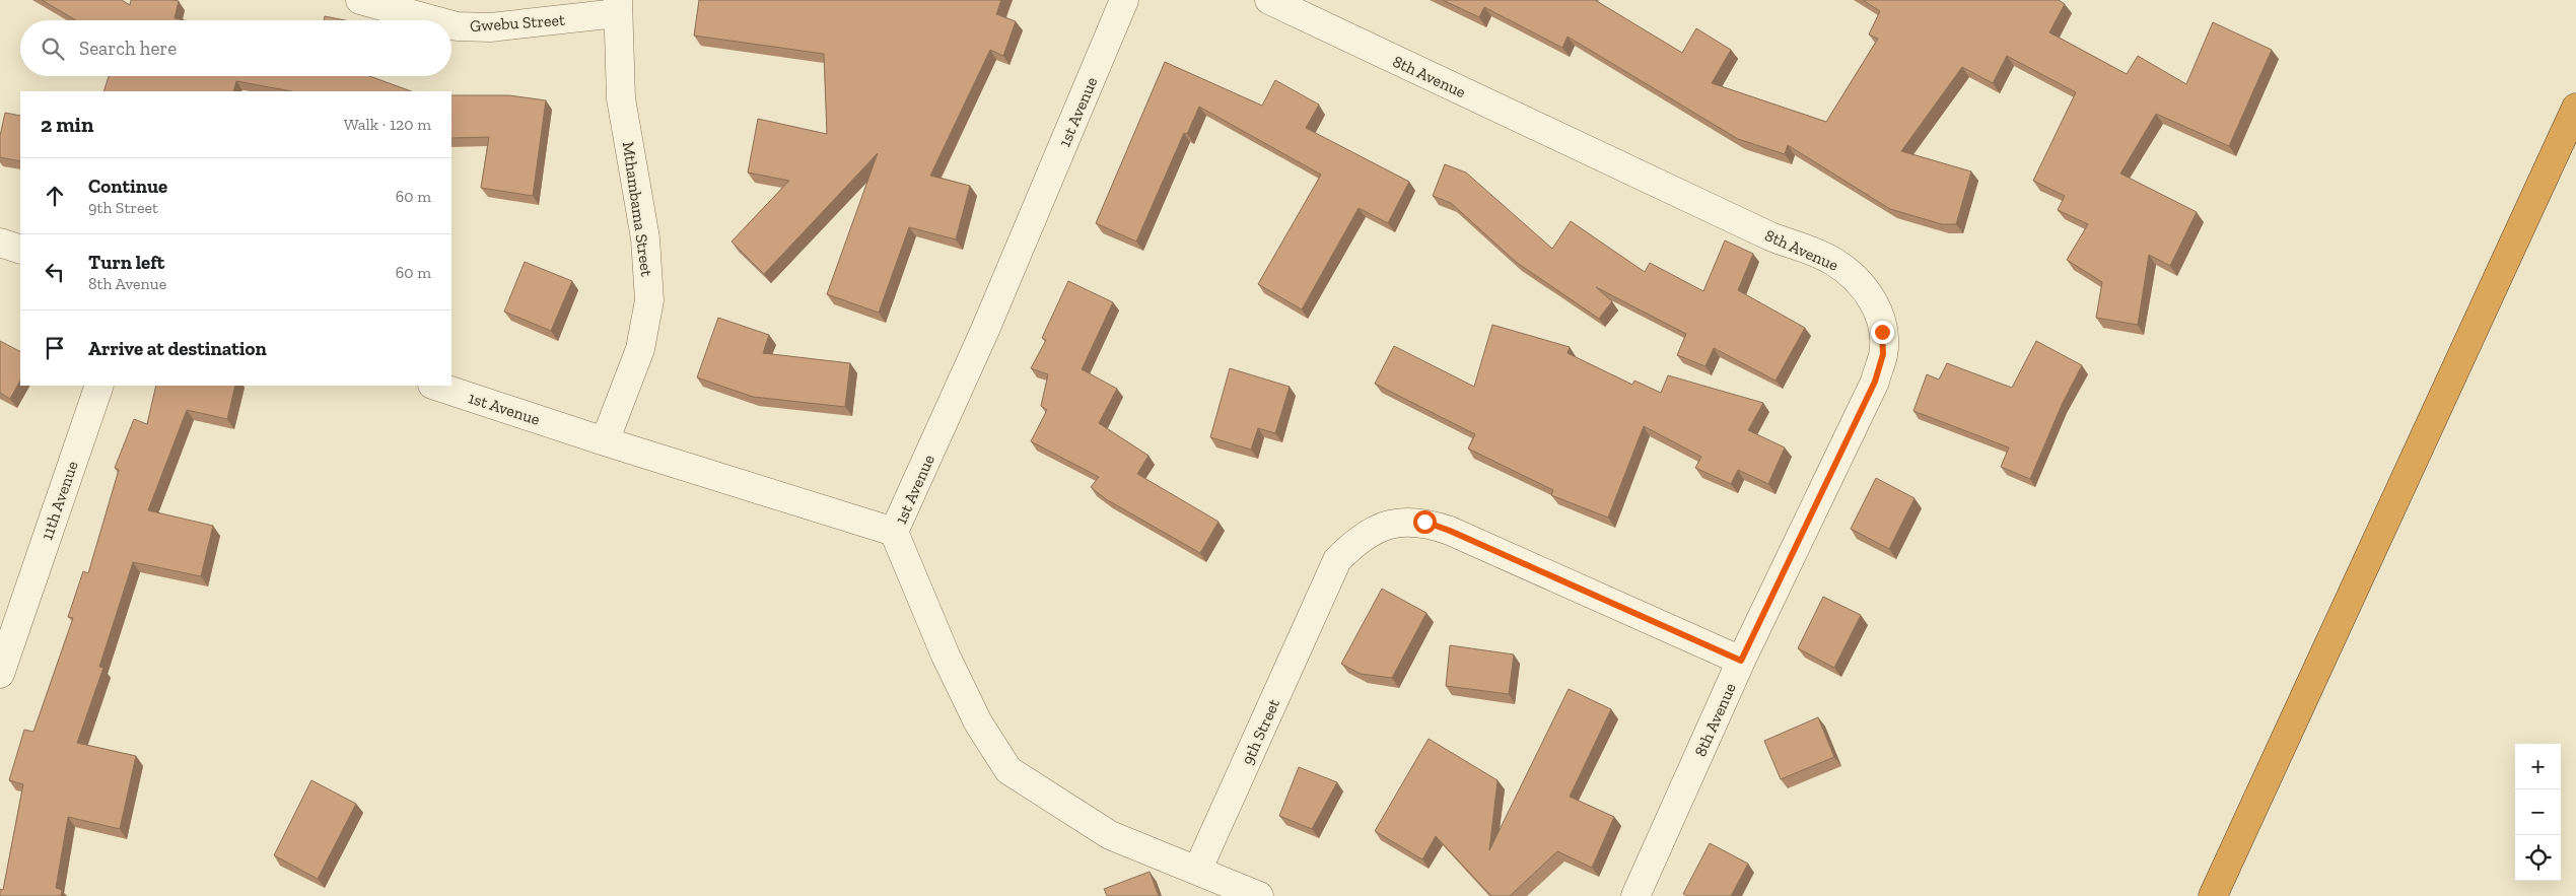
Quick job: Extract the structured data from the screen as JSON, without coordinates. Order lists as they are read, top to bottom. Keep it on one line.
{"streets":{"street":["Gwebu Street","8th Avenue","1st Avenue","Mthambama Street","11th Avenue","9th Street"]},"crossings":[["Gwebu Street","Mthambama Street"],["8th Avenue","9th Street"],["1st Avenue","Mthambama Street"]],"page":{"search":"Search here","heading":["2 min","Walk · 120 m"],"list":[["Continue","9th Street","60 m"],["Turn left","8th Avenue","60 m"],"Arrive at destination"],"map_buttons":["+","−"]}}
